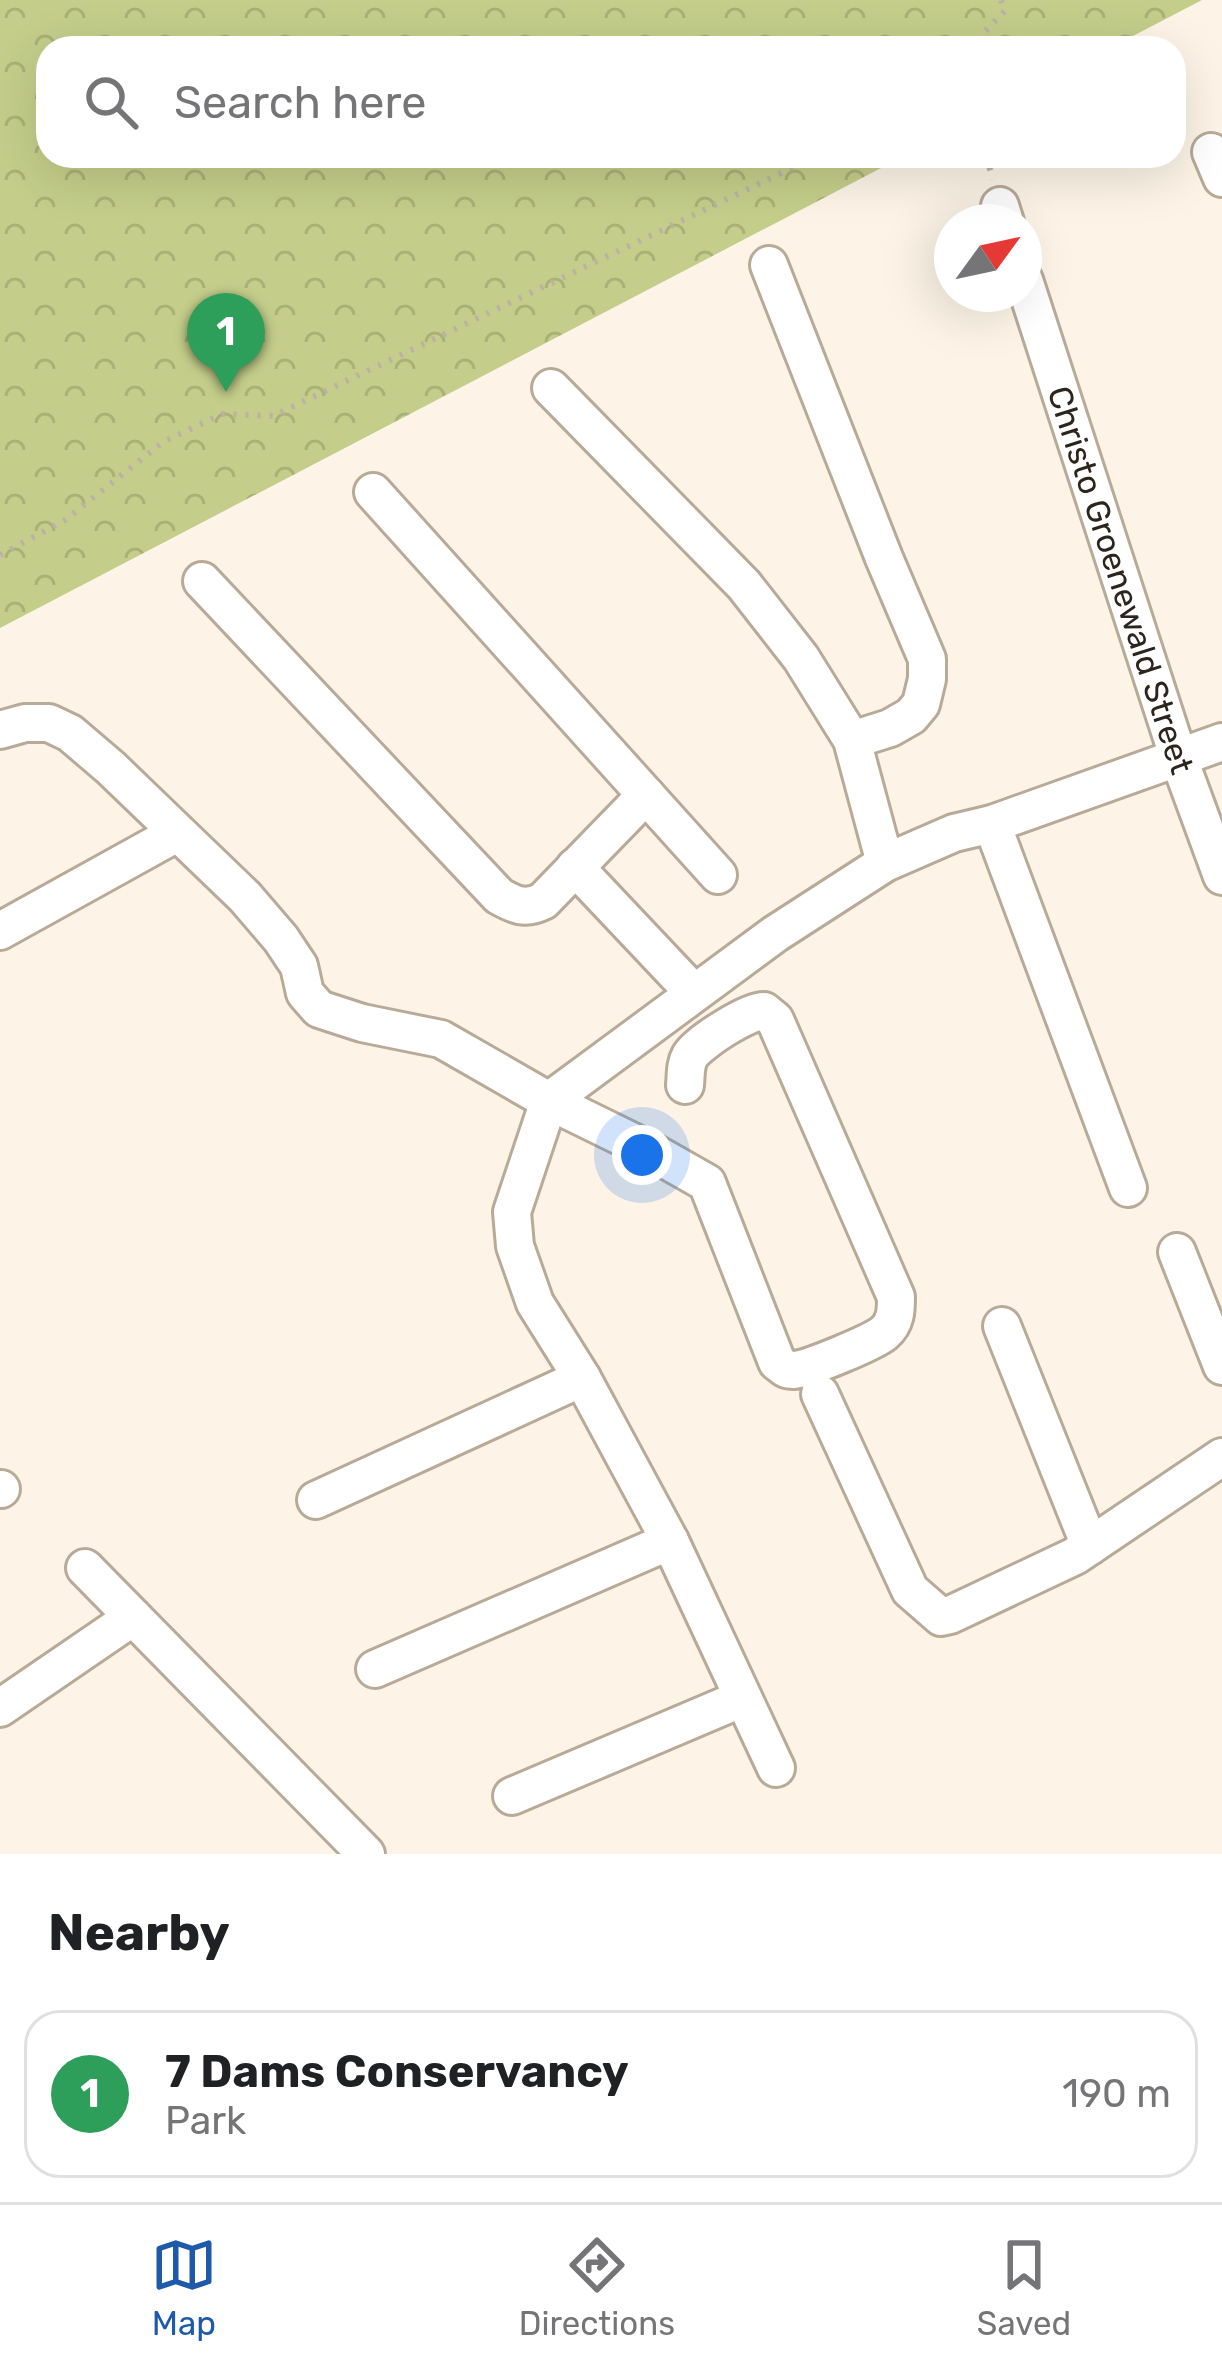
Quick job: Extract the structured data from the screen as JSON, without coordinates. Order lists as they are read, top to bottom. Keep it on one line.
{"streets":{"street":["Christo Groenewald Street"]},"north":"top right","page":{"search":"Search here","pins":"1","heading":"Nearby","list":[{"mark":"1","name":"7 Dams Conservancy","note":"Park","value":"190 m"}],"nav":["Map","Directions","Saved"]}}
